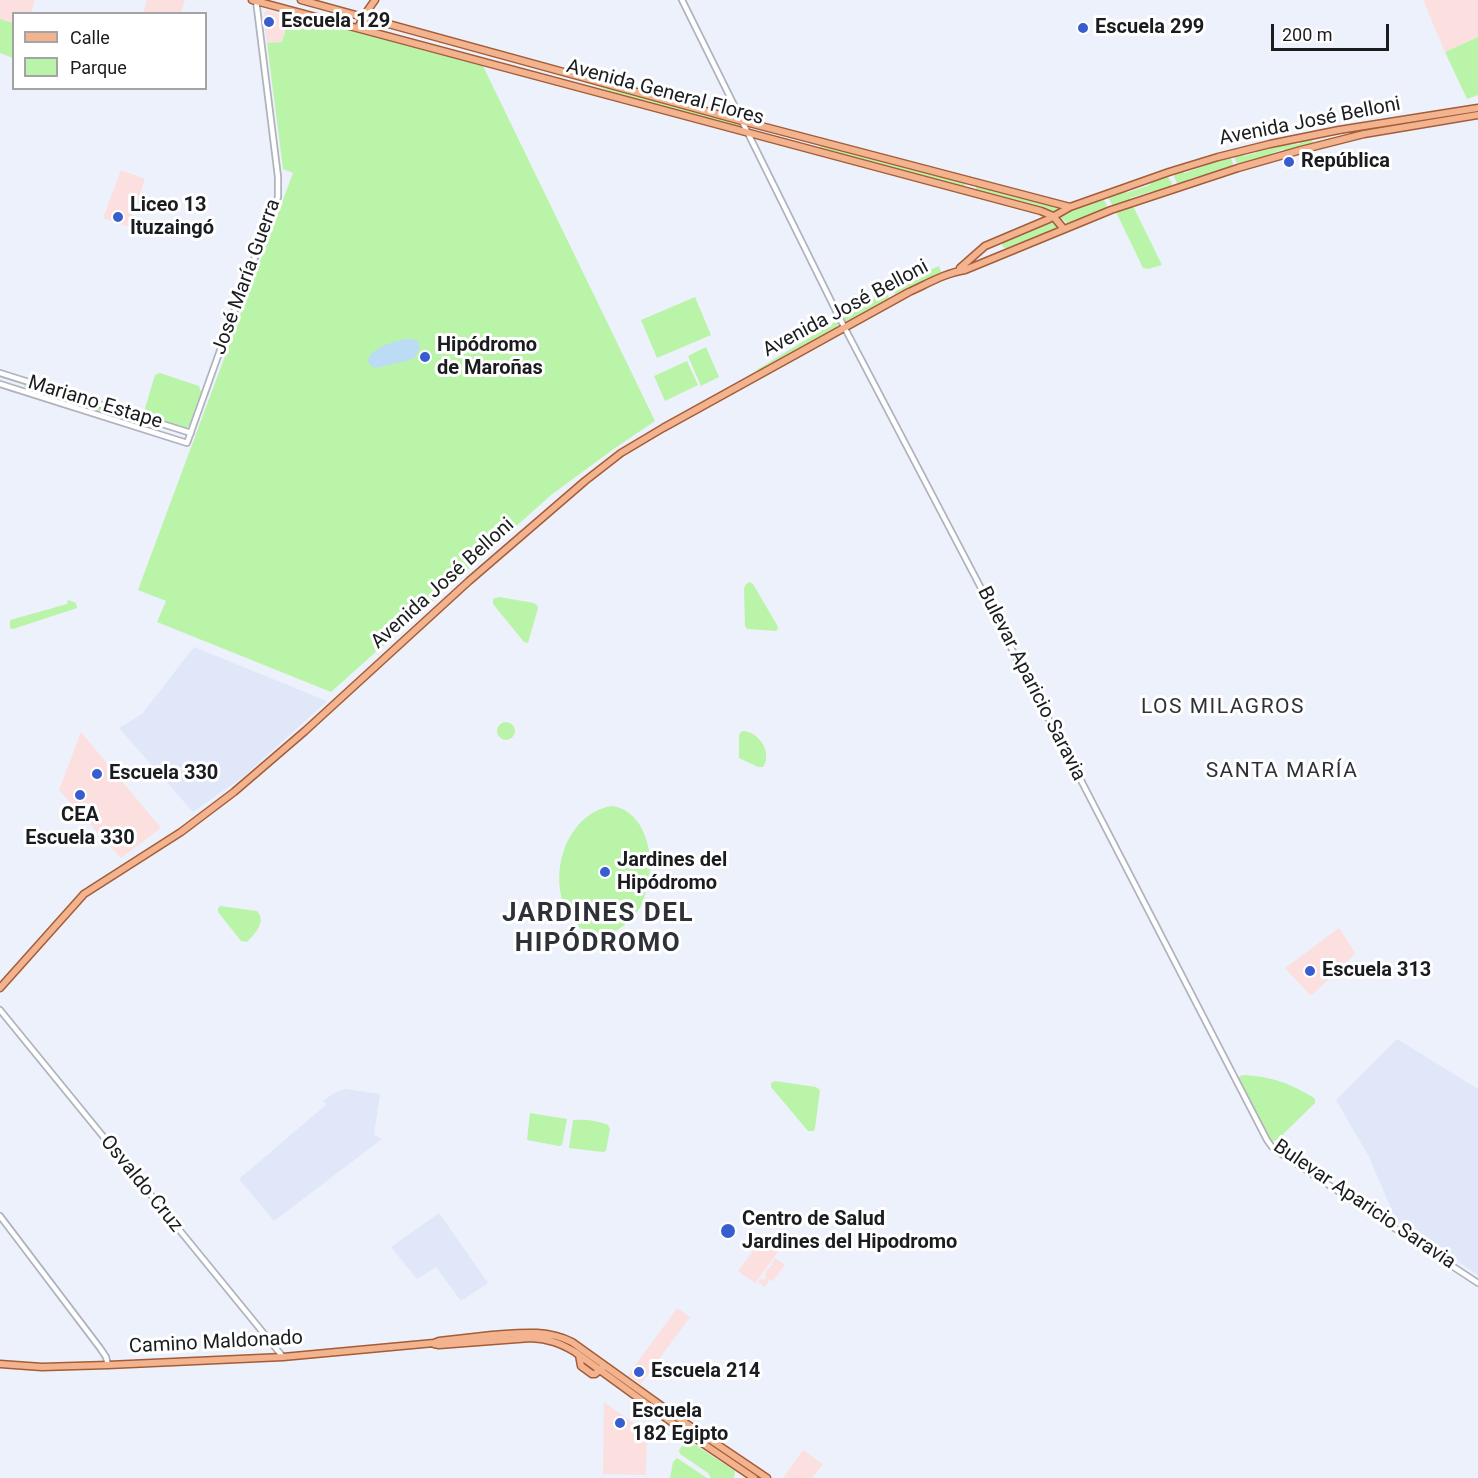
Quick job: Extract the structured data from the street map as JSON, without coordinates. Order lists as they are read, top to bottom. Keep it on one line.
{"streets":{"main road":["Avenida General Flores","Avenida José Belloni","Camino Maldonado"],"street":["José María Guerra","Mariano Estape","Bulevar Aparicio Saravia","Osvaldo Cruz"]},"crossings":[["Avenida General Flores","Avenida José Belloni"],["Avenida General Flores","José María Guerra"],["Avenida General Flores","Bulevar Aparicio Saravia"],["Avenida José Belloni","Bulevar Aparicio Saravia"],["José María Guerra","Mariano Estape"],["Osvaldo Cruz","Camino Maldonado"]],"districts":["LOS MILAGROS","SANTA MARÍA","JARDINES DEL HIPÓDROMO"],"places":["Escuela 129","Escuela 299","República","Liceo 13 Ituzaingó","Hipódromo de Maroñas","Escuela 330","CEA Escuela 330","Jardines del Hipódromo","Escuela 313","Centro de Salud Jardines del Hipodromo","Escuela 214","Escuela 182 Egipto"],"legend":["Calle","Parque"],"scale_bar":"200 m"}
